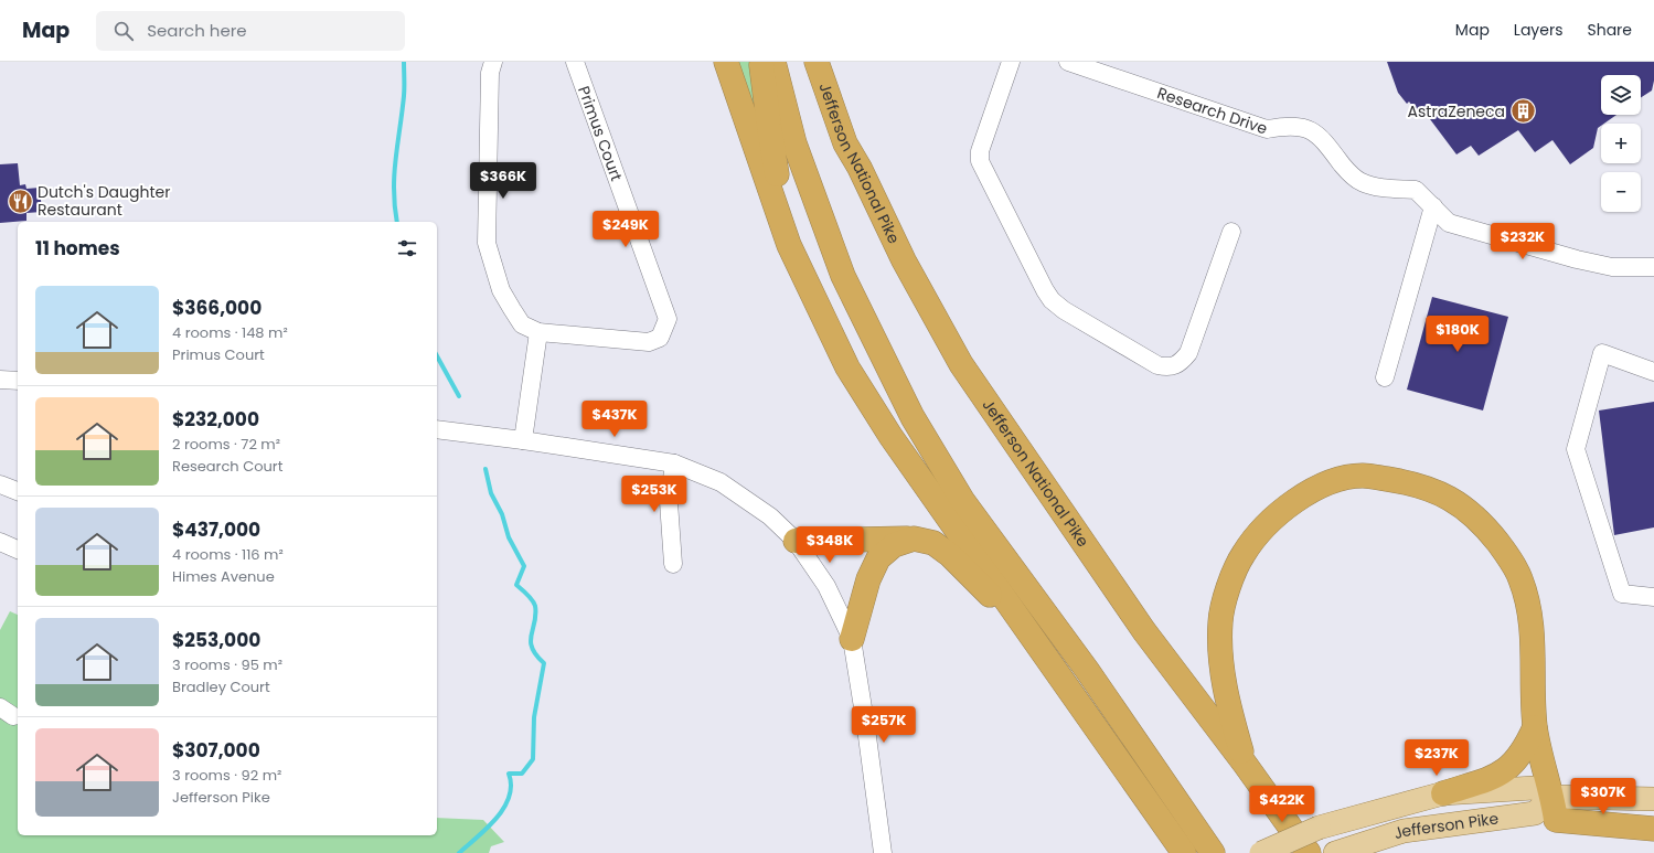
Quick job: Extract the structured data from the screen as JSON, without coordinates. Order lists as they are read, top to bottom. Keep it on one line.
{"streets":{"highway":["Jefferson National Pike"],"main road":["Jefferson Pike"],"street":["Research Drive","Primus Court"]},"places":{"building":["AstraZeneca"],"restaurant":["Dutch's Daughter Restaurant"]},"page":{"header":"Map","search":"Search here","nav":["Map","Layers","Share"],"map_buttons":["+","−"],"price":["$366K","$249K","$232K","$180K","$437K","$253K","$348K","$257K","$237K","$307K","$422K"],"heading":"11 homes","list":[{"name":"$366,000","note":"4 rooms · 148 m² · Primus Court"},{"name":"$232,000","note":"2 rooms · 72 m² · Research Court"},{"name":"$437,000","note":"4 rooms · 116 m² · Himes Avenue"},{"name":"$253,000","note":"3 rooms · 95 m² · Bradley Court"},{"name":"$307,000","note":"3 rooms · 92 m² · Jefferson Pike"}]}}
